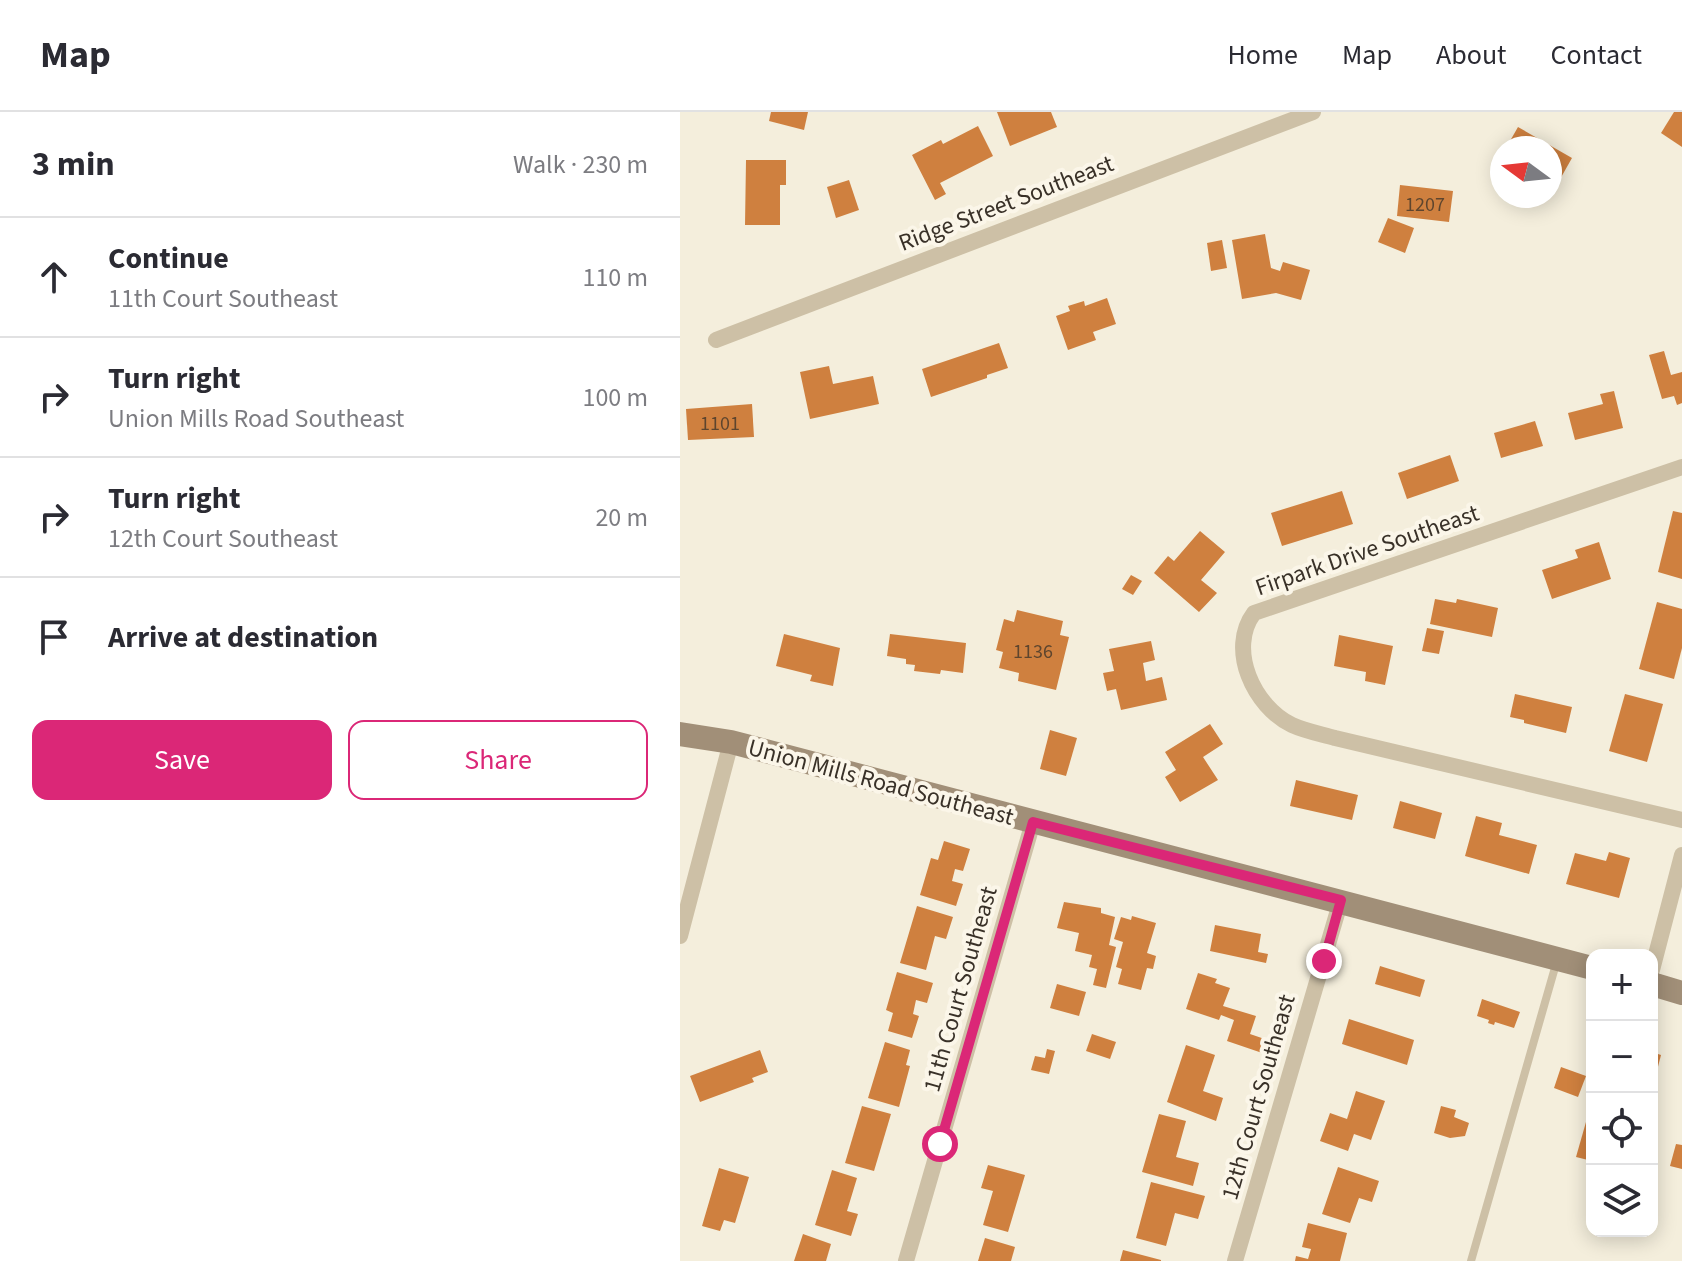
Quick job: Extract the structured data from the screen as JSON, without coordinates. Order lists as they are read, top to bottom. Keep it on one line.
{"streets":{"street":["Ridge Street Southeast","Firpark Drive Southeast","Union Mills Road Southeast","11th Court Southeast","12th Court Southeast"]},"crossings":[["Union Mills Road Southeast","11th Court Southeast"],["Union Mills Road Southeast","12th Court Southeast"]],"house_numbers":["1207","1101","1136"],"north":"left","page":{"header":"Map","nav":["Home","Map","About","Contact"],"heading":["3 min","Walk · 230 m"],"list":[["Continue","11th Court Southeast","110 m"],["Turn right","Union Mills Road Southeast","100 m"],["Turn right","12th Court Southeast","20 m"],"Arrive at destination"],"buttons":["Save","Share"],"map_buttons":["+","−"]}}
